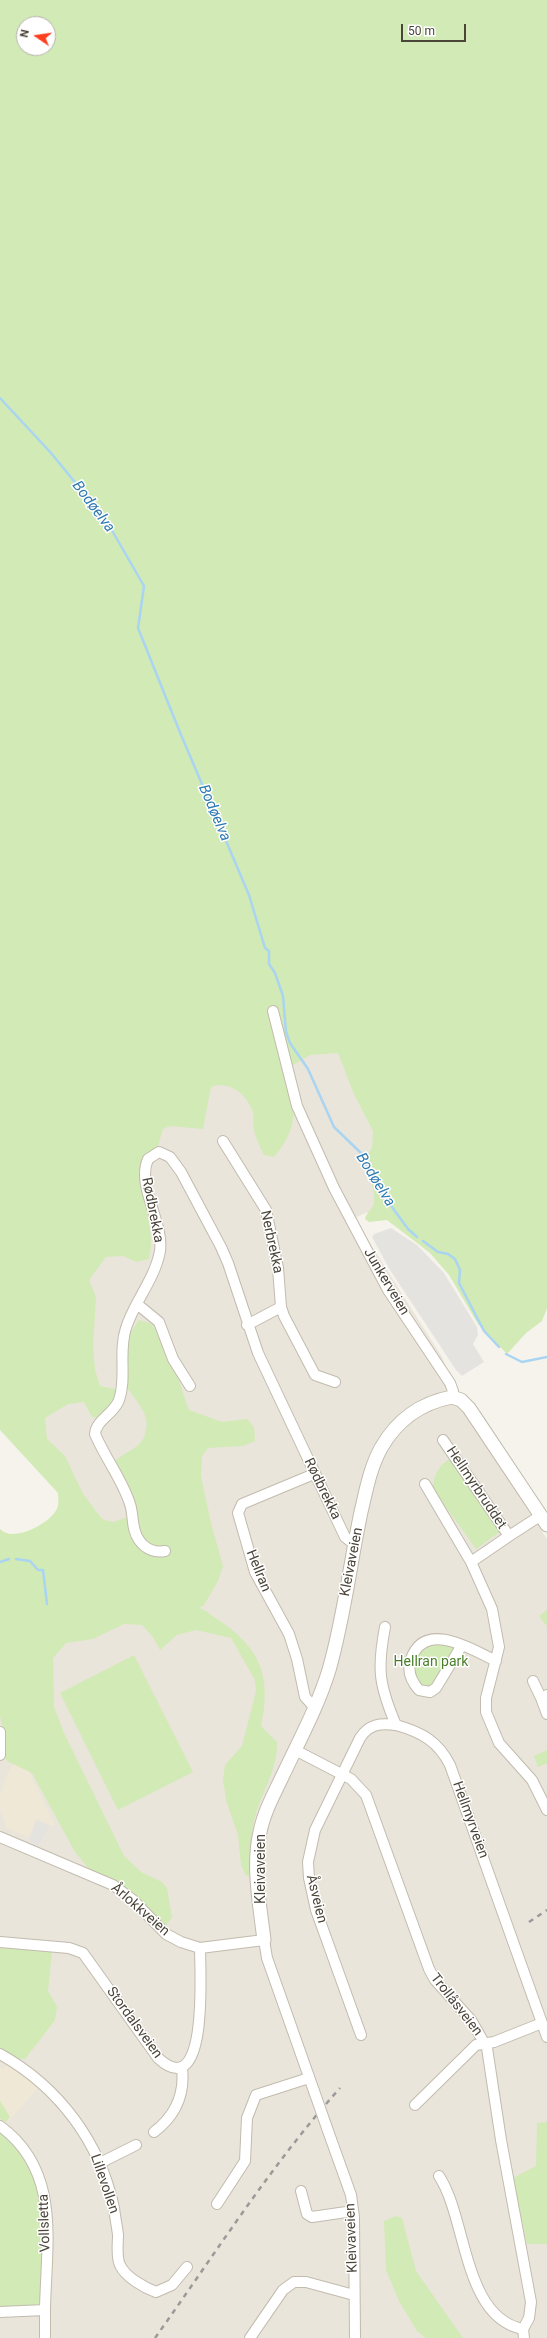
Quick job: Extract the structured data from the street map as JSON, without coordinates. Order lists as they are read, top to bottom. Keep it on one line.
{"streets":{"street":["Rødbrekka","Nerbrekka","Junkerveien","Hellmyrbruddet","Kleivaveien","Hellran","Hellmyrveien","Åsveien","Årlokkveien","Trollåsveien","Stordalsveien","Lillevollen","Vollsletta"]},"crossings":[["Rødbrekka","Kleivaveien"],["Rødbrekka","Hellran"],["Junkerveien","Kleivaveien"],["Kleivaveien","Hellran"],["Kleivaveien","Årlokkveien"],["Kleivaveien","Trollåsveien"],["Hellmyrveien","Åsveien"],["Åsveien","Trollåsveien"]],"water":["Bodøelva"],"parks":["Hellran park"],"scale_bar":"50 m","north":"left"}
